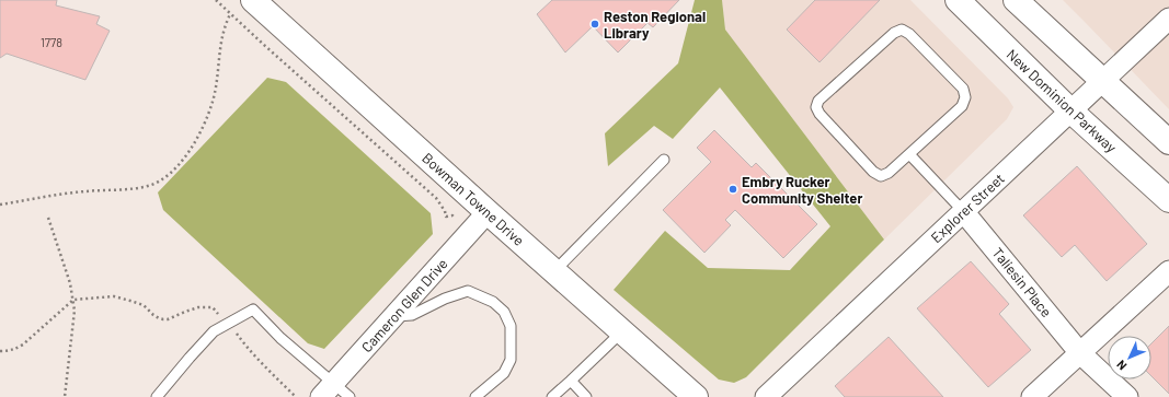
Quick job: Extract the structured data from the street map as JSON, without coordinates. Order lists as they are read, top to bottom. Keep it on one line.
{"streets":{"street":["New Dominion Parkway","Bowman Towne Drive","Explorer Street","Taliesin Place","Cameron Glen Drive"]},"crossings":[["New Dominion Parkway","Explorer Street"],["Bowman Towne Drive","Cameron Glen Drive"],["Explorer Street","Taliesin Place"]],"places":["Reston Regional Library","Embry Rucker Community Shelter"],"house_numbers":["1778"],"north":"bottom left"}
